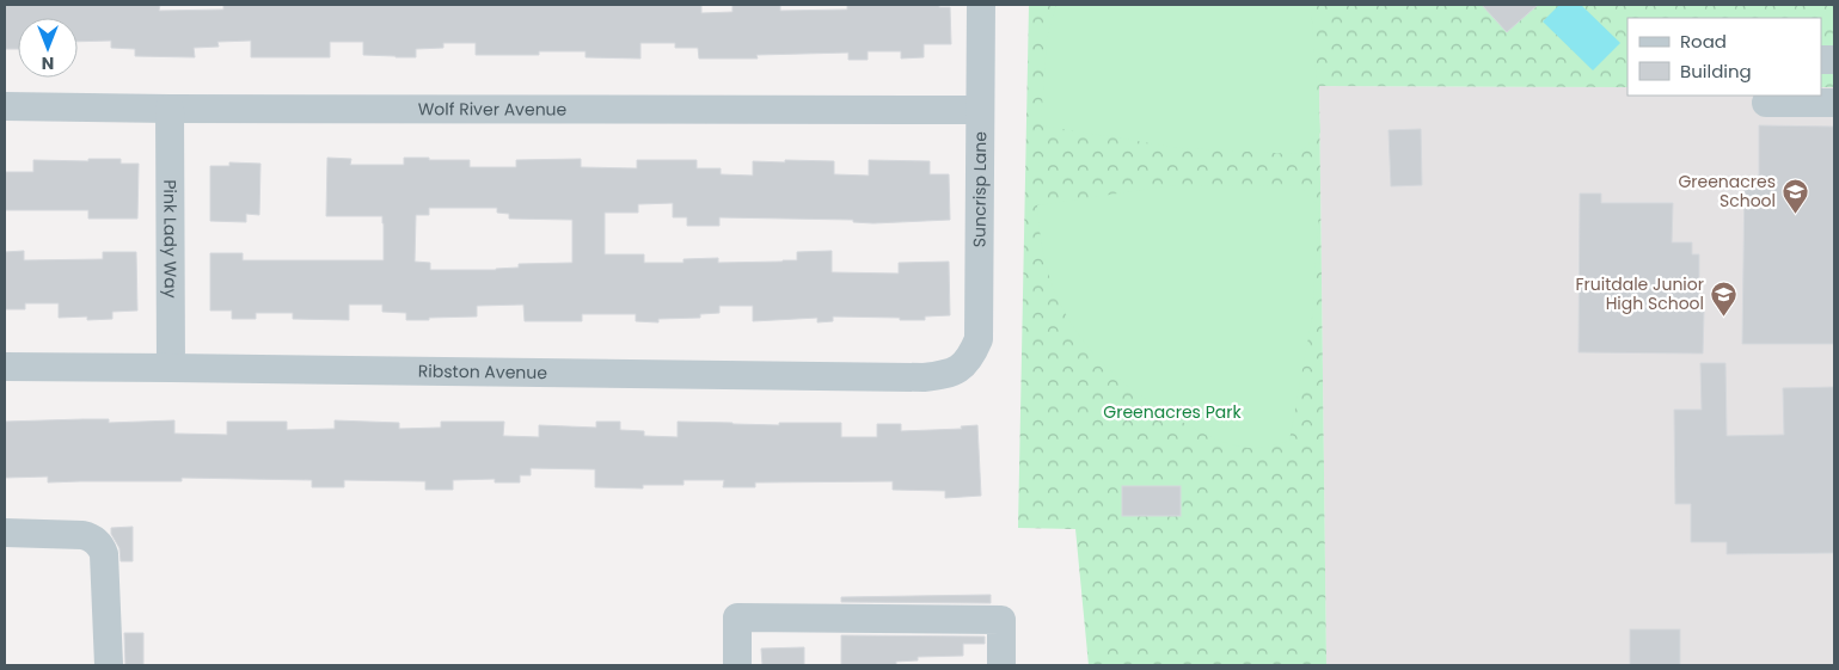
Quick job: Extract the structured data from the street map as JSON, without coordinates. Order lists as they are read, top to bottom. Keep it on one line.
{"streets":{"street":["Wolf River Avenue","Suncrisp Lane","Pink Lady Way","Ribston Avenue"]},"crossings":[["Wolf River Avenue","Suncrisp Lane"],["Wolf River Avenue","Pink Lady Way"],["Suncrisp Lane","Ribston Avenue"],["Pink Lady Way","Ribston Avenue"]],"parks":["Greenacres Park"],"places":{"school or university":["Greenacres School","Fruitdale Junior High School"]},"legend":["Road","Building"],"north":"bottom"}
